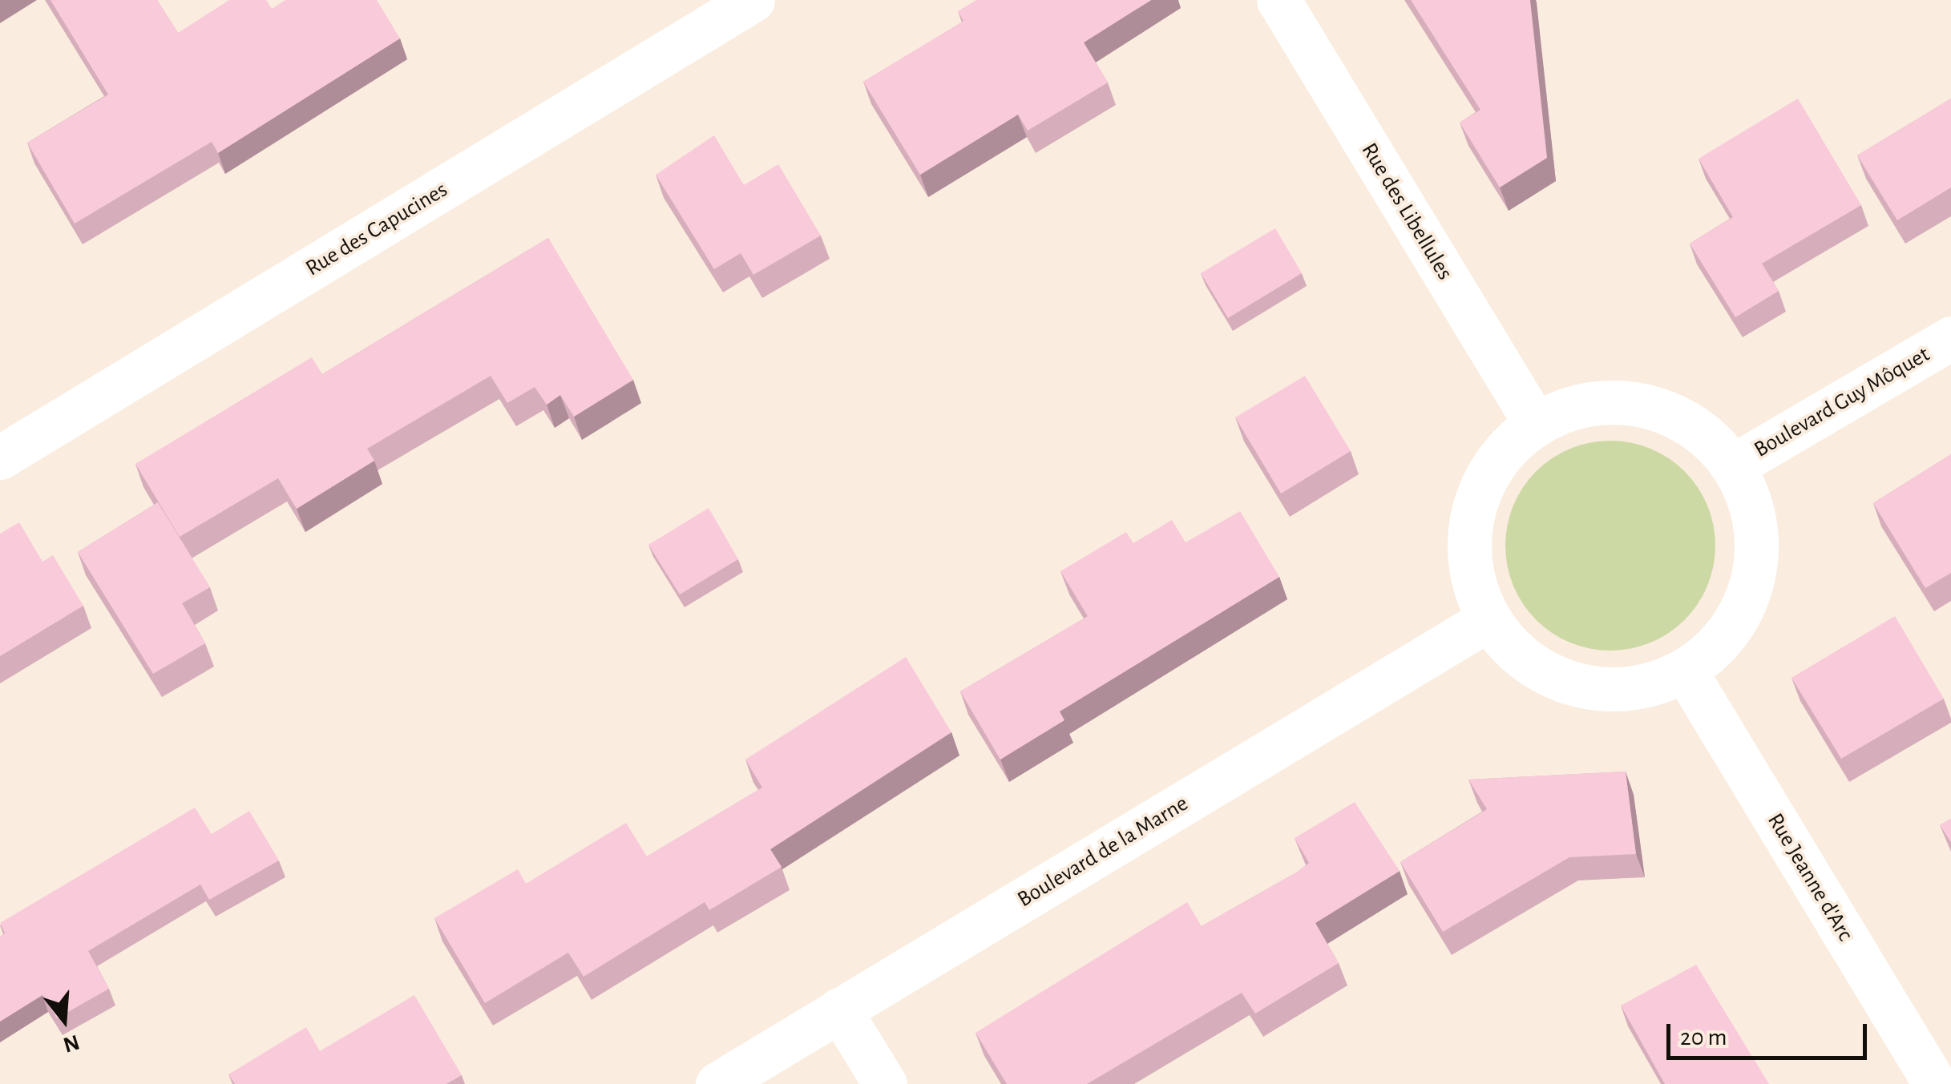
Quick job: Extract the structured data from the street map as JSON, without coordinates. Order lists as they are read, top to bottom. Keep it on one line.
{"streets":{"street":["Rue des Libellules","Rue des Capucines","Boulevard Guy Môquet","Boulevard de la Marne","Rue Jeanne d'Arc"]},"scale_bar":"20 m","north":"bottom"}
